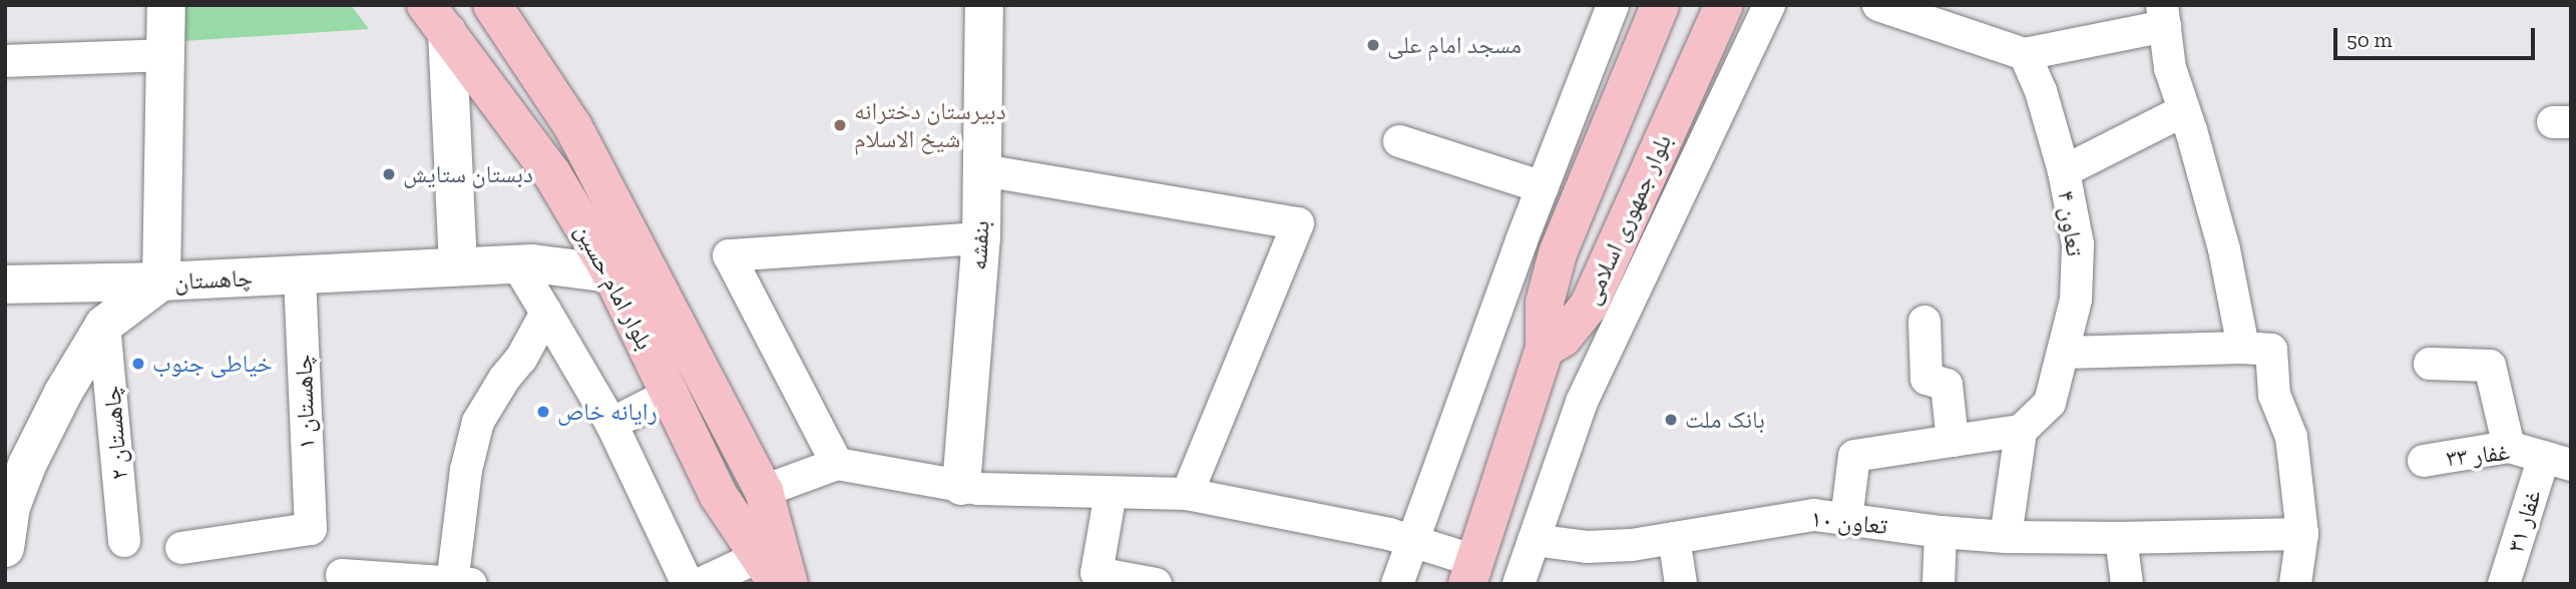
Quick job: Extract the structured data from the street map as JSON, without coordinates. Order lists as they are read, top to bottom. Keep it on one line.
{"streets":{"main road":["بلوار جمهوری اسلامی","بلوار امام حسین"],"street":["تعاون ۴","بنفشه","چاهستان","چاهستان ۱","چاهستان ۲","غفار ۳۳","غفار ۳۱","تعاون ۱۰"]},"crossings":[["چاهستان","بلوار امام حسین"],["چاهستان","چاهستان ۱"],["چاهستان","چاهستان ۲"],["غفار ۳۳","غفار ۳۱"]],"places":["مسجد امام علی","دبیرستان دخترانه شیخ الاسلام","دبستان ستایش","خیاطی جنوب","رایانه خاص","بانک ملت"],"scale_bar":"50 m"}
